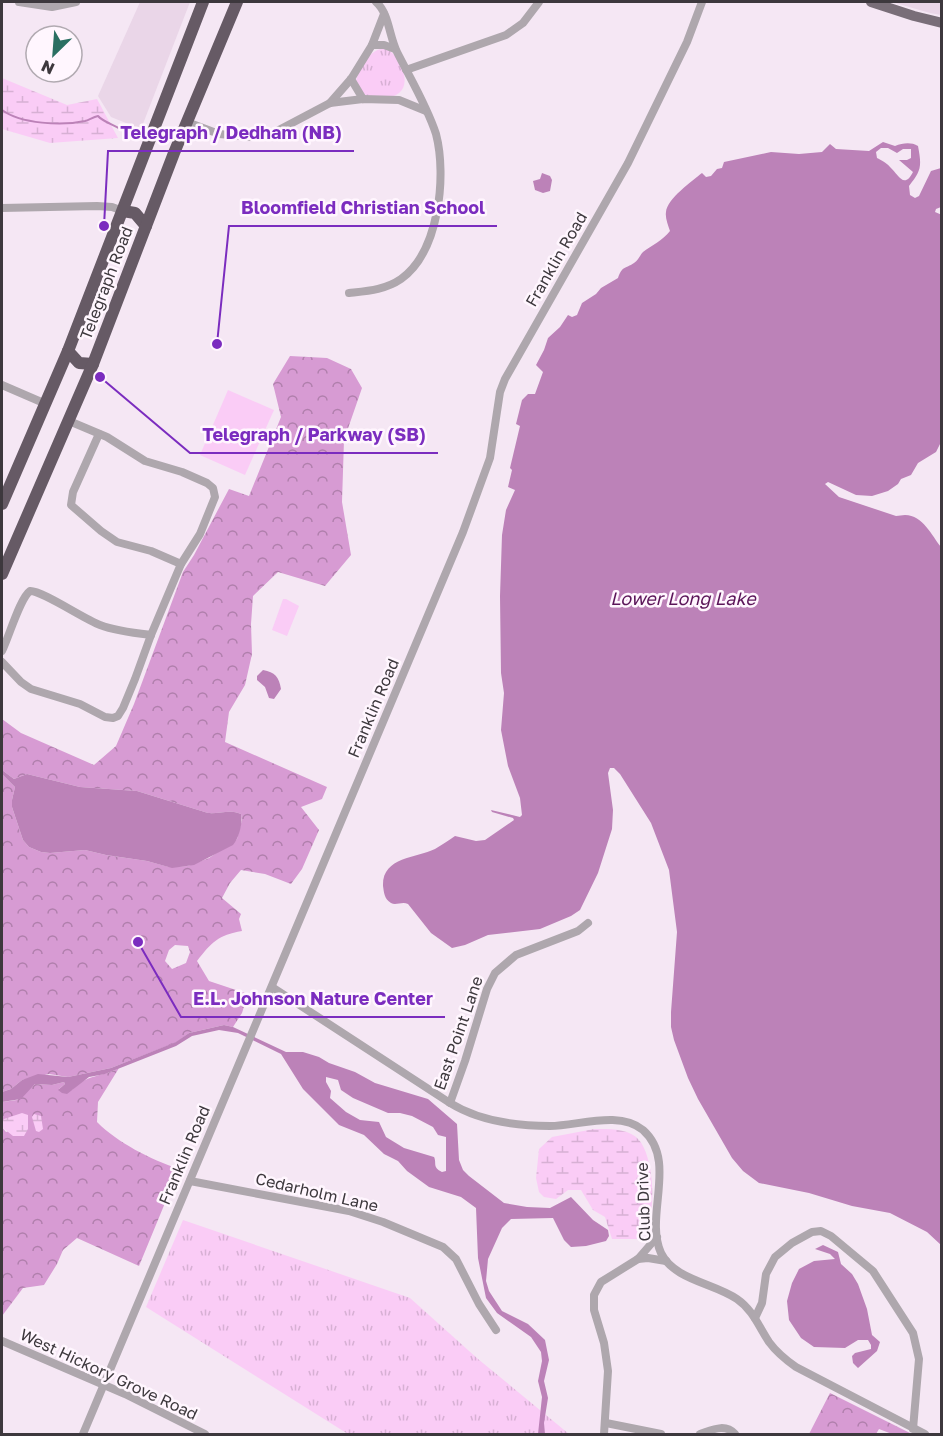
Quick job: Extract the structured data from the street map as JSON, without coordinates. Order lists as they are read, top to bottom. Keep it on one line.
{"streets":{"highway":["Telegraph Road"],"street":["Franklin Road","East Point Lane","Cedarholm Lane","Club Drive","West Hickory Grove Road"]},"crossings":[["Franklin Road","Cedarholm Lane"],["Franklin Road","Club Drive"],["Franklin Road","West Hickory Grove Road"],["East Point Lane","Club Drive"]],"water":["Lower Long Lake"],"places":["Telegraph / Dedham (NB)","Bloomfield Christian School","Telegraph / Parkway (SB)","E.L. Johnson Nature Center"],"north":"bottom left"}
